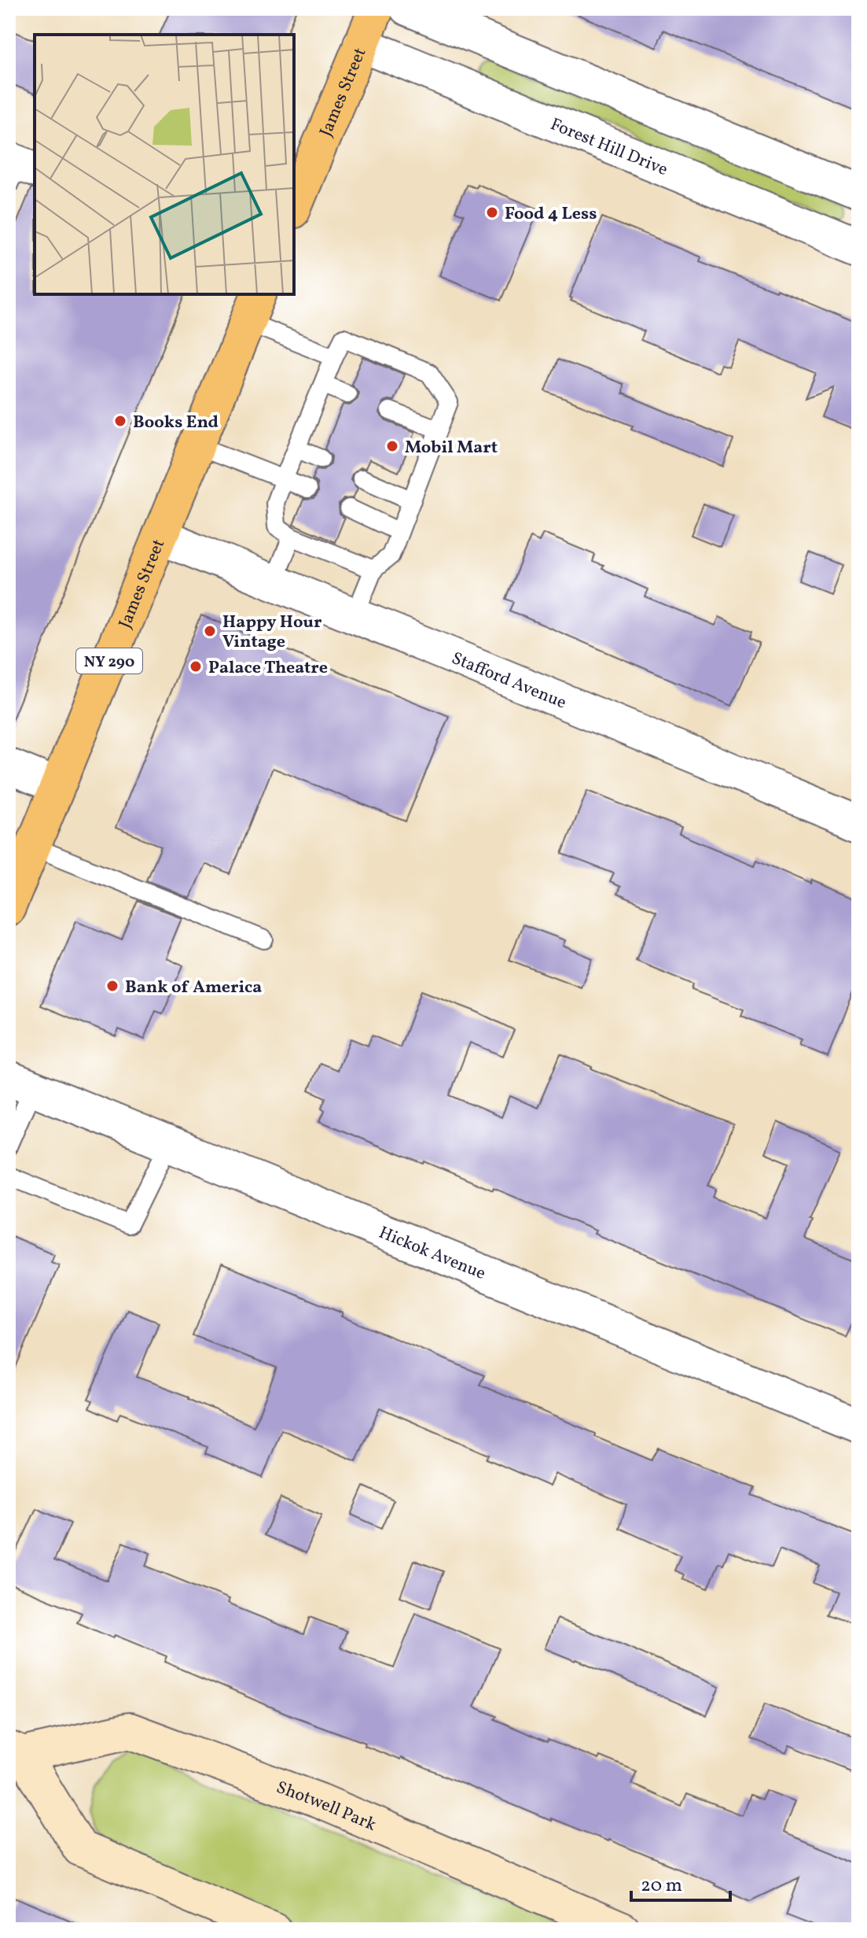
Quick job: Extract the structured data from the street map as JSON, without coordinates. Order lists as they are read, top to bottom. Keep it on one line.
{"streets":{"main road":["James Street","NY 290"],"street":["Forest Hill Drive","Stafford Avenue","Hickok Avenue","Shotwell Park"]},"crossings":[["James Street","Forest Hill Drive"],["James Street","Stafford Avenue"]],"places":["Food 4 Less","Books End","Mobil Mart","Happy Hour Vintage","Palace Theatre","Bank of America"],"scale_bar":"20 m"}
